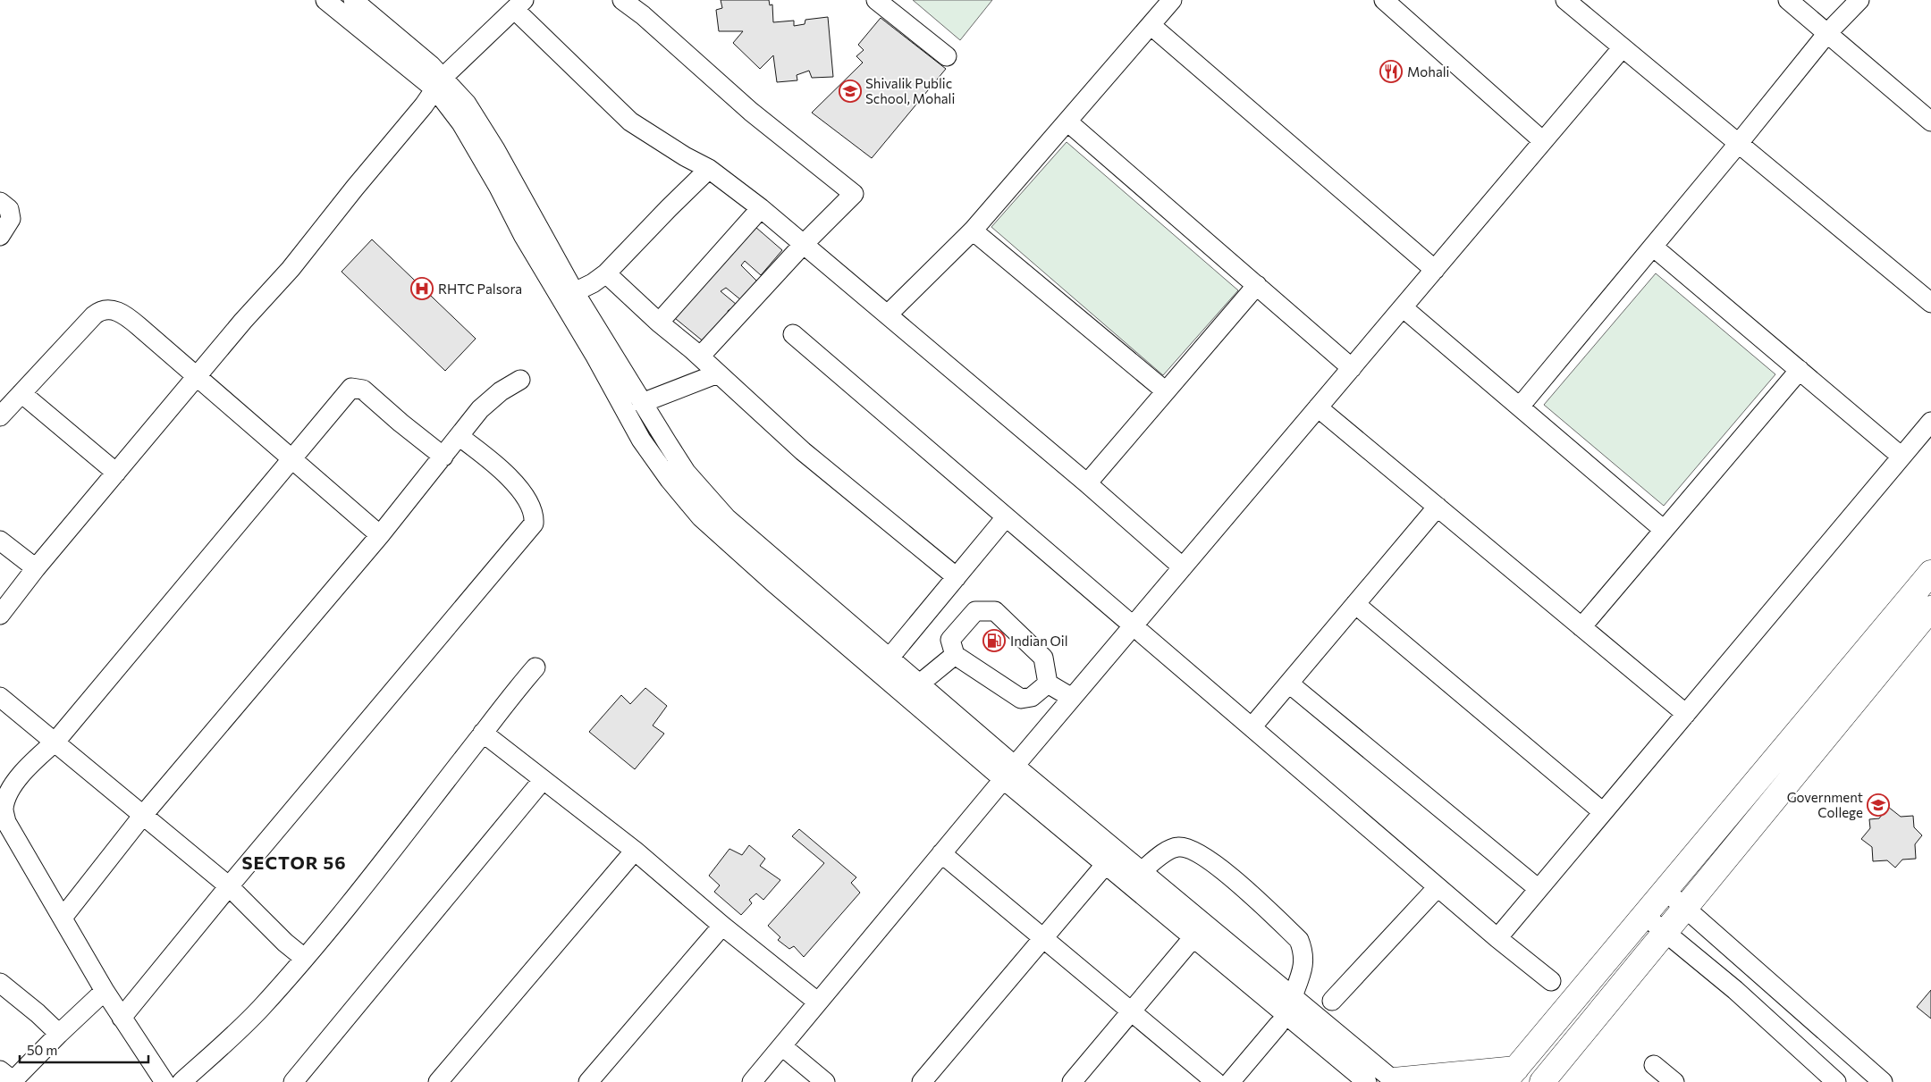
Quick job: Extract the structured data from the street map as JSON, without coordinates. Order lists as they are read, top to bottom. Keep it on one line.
{"districts":["SECTOR 56"],"places":{"restaurant":["Mohali"],"school or university":["Shivalik Public School, Mohali","Government College"],"hospital":["RHTC Palsora"],"fuel station":["Indian Oil"]},"scale_bar":"50 m"}
